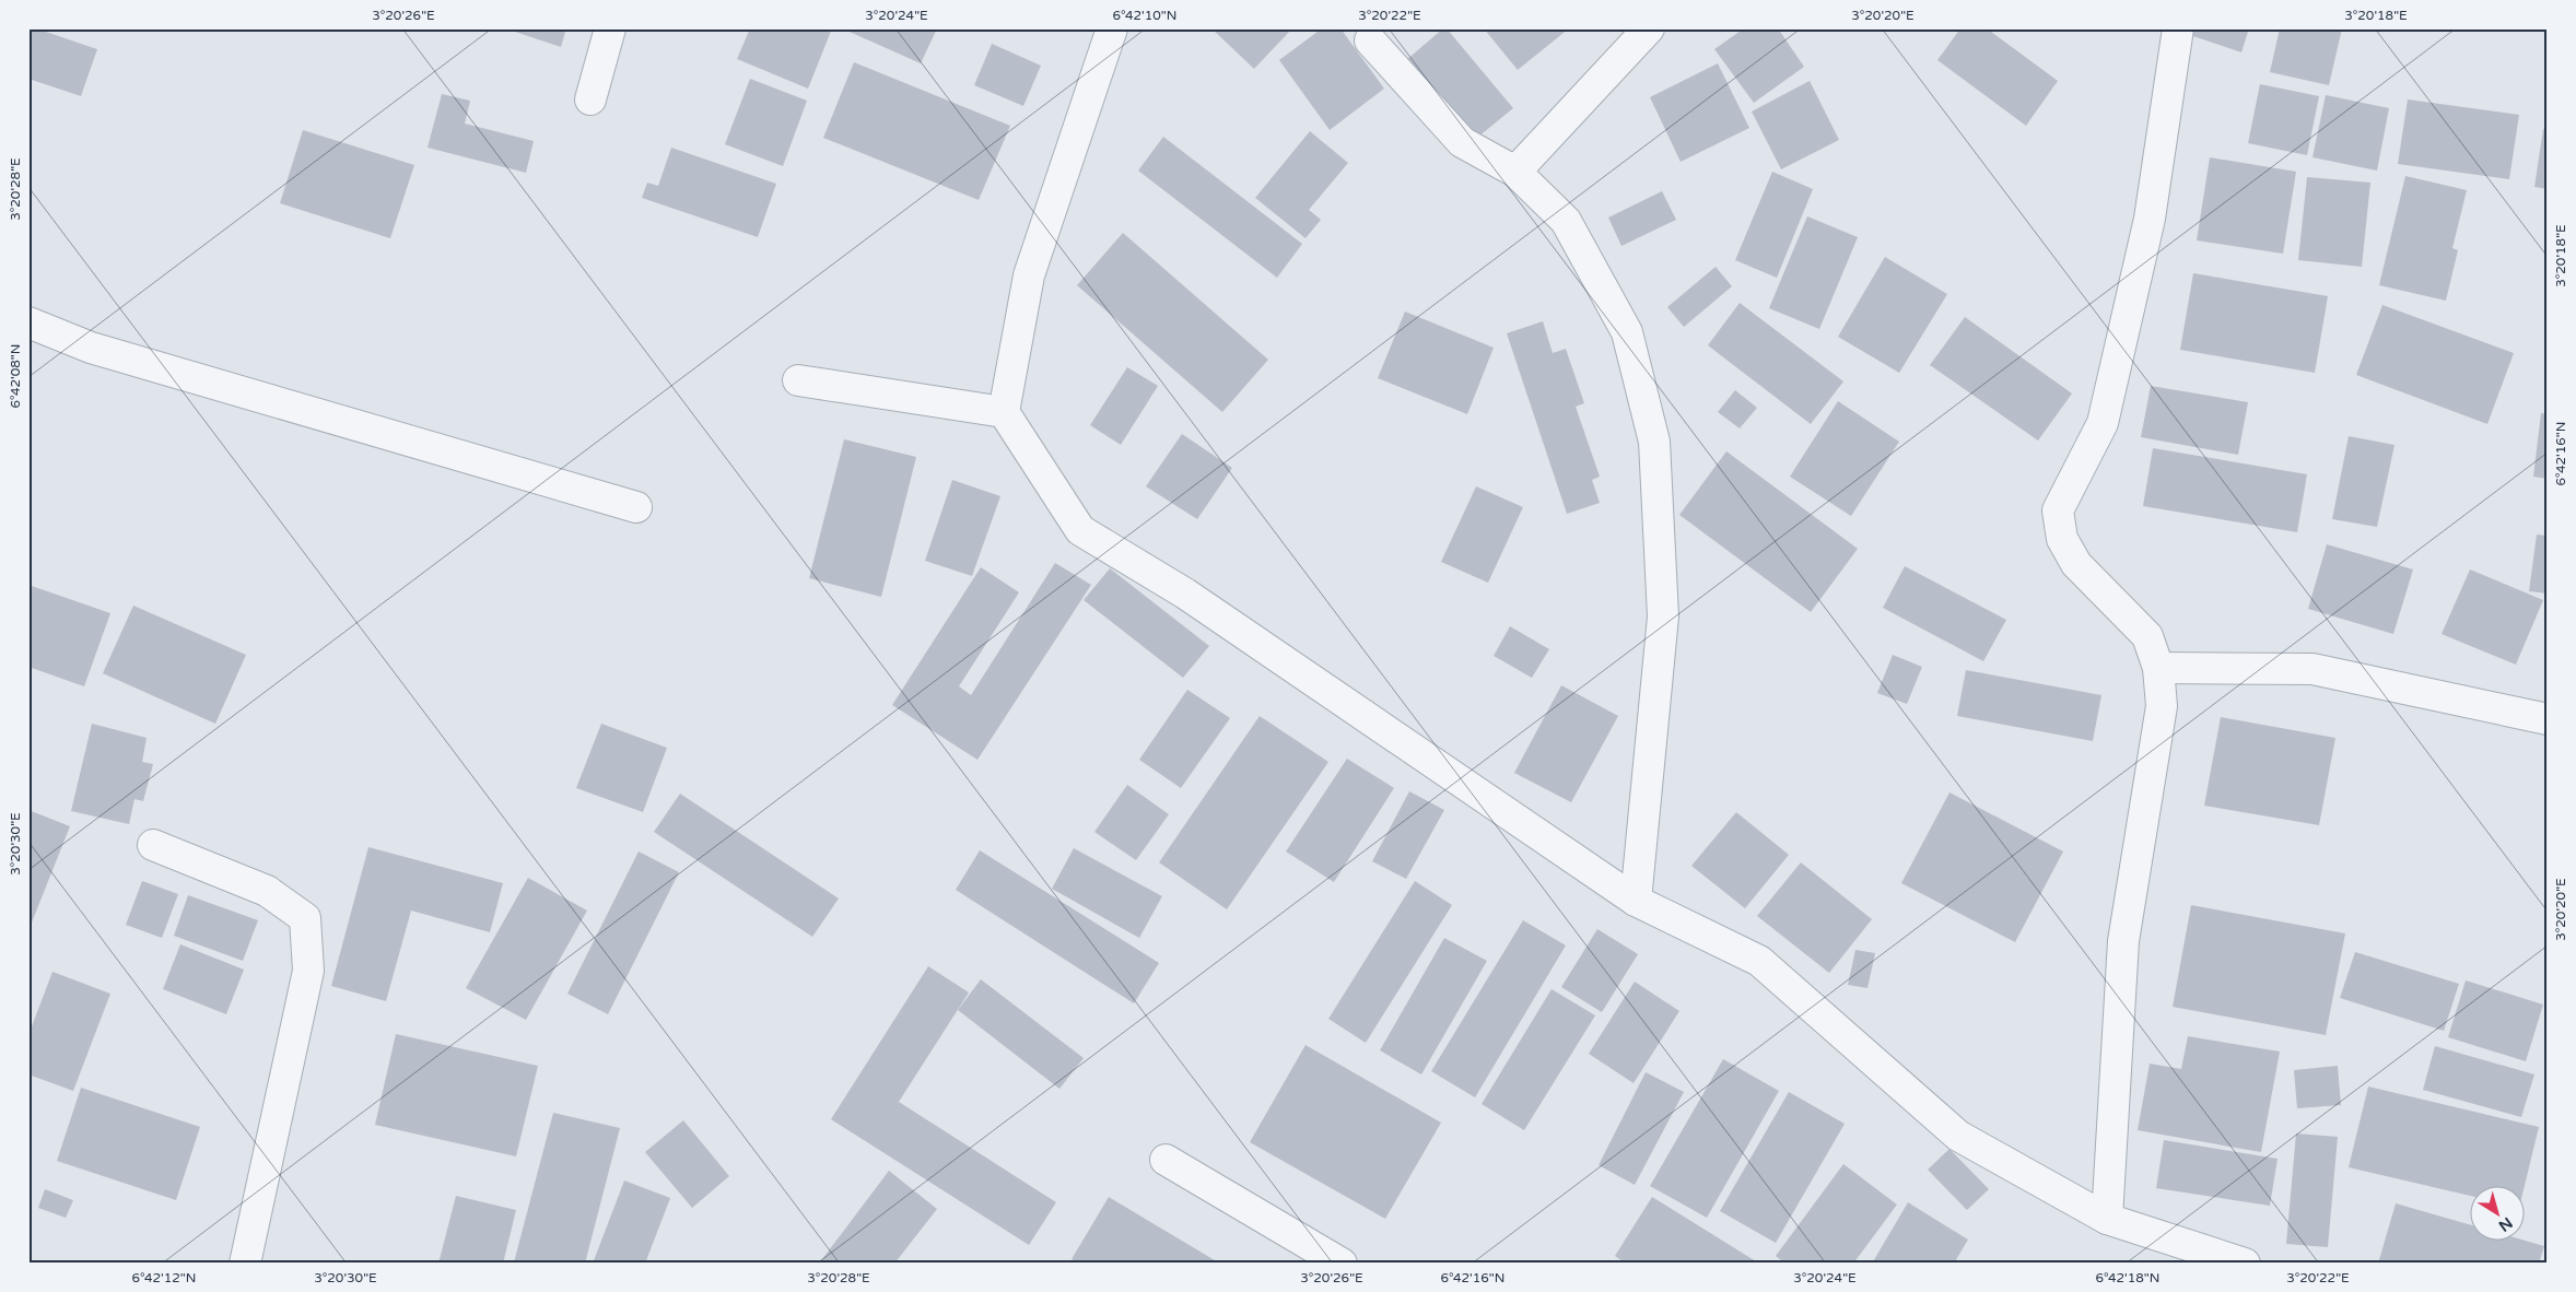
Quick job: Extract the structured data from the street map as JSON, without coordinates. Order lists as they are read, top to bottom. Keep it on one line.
{"north":"bottom right","coordinates":["3°20'26\"E","3°20'24\"E","6°42'10\"N","3°20'22\"E","3°20'20\"E","3°20'18\"E","3°20'28\"E","6°42'08\"N","6°42'16\"N","3°20'30\"E","6°42'12\"N","6°42'18\"N"]}
